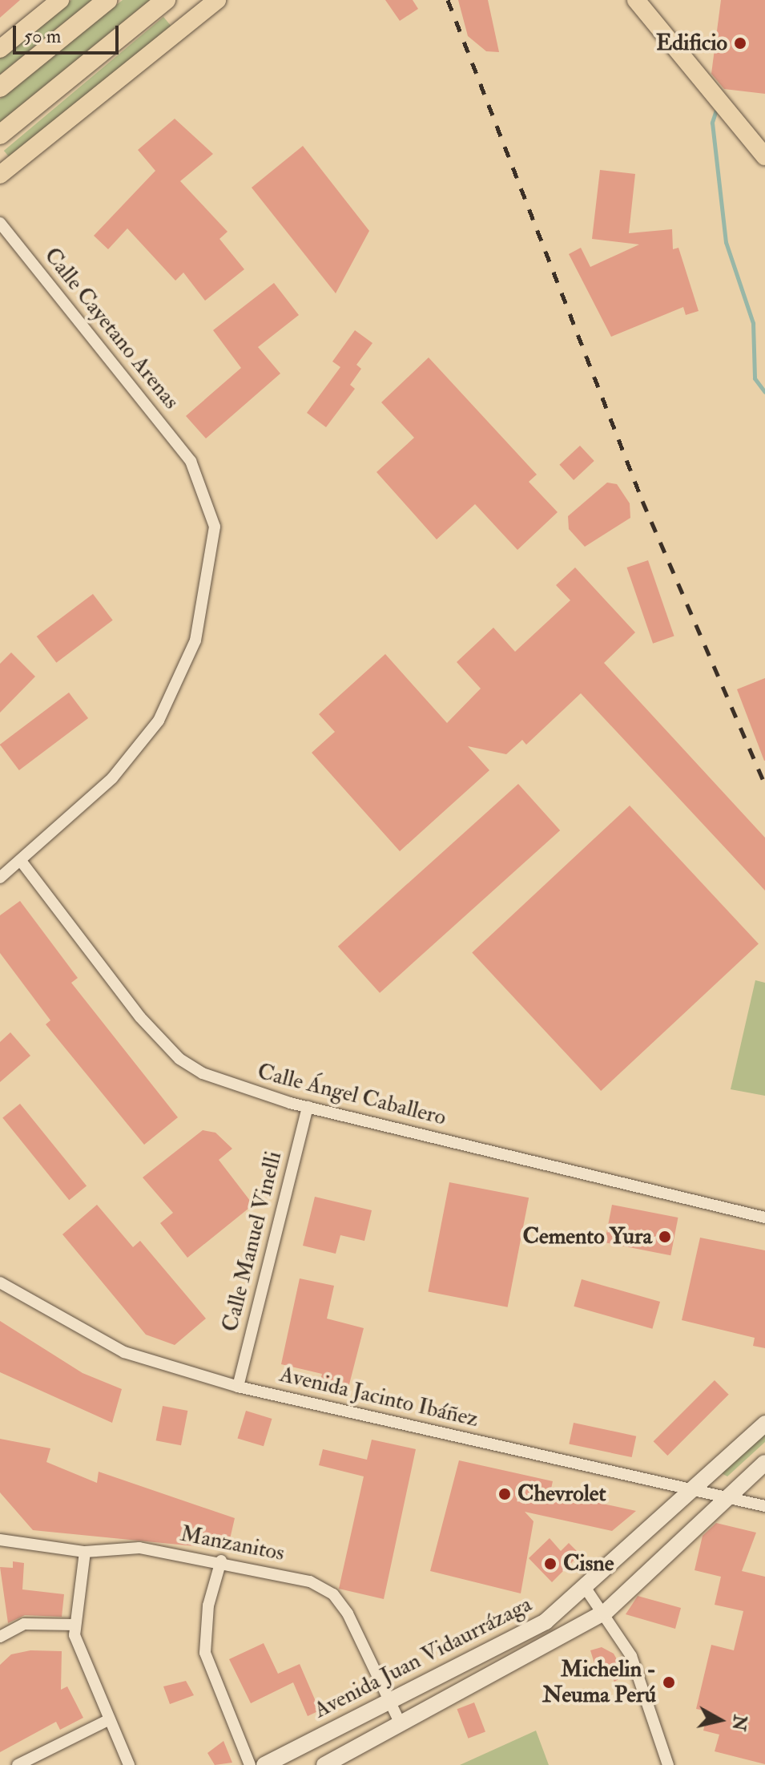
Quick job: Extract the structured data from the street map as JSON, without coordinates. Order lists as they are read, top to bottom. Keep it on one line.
{"streets":{"main road":["Avenida Juan Vidaurrázaga"],"street":["Calle Cayetano Arenas","Calle Ángel Caballero","Calle Manuel Vinelli","Avenida Jacinto Ibáñez","Manzanitos"]},"crossings":[["Calle Cayetano Arenas","Calle Ángel Caballero"],["Calle Ángel Caballero","Calle Manuel Vinelli"],["Calle Manuel Vinelli","Avenida Jacinto Ibáñez"],["Avenida Jacinto Ibáñez","Avenida Juan Vidaurrázaga"],["Manzanitos","Avenida Juan Vidaurrázaga"]],"places":["Edificio","Cemento Yura","Chevrolet","Cisne","Michelin - Neuma Perú"],"scale_bar":"50 m","north":"right"}
